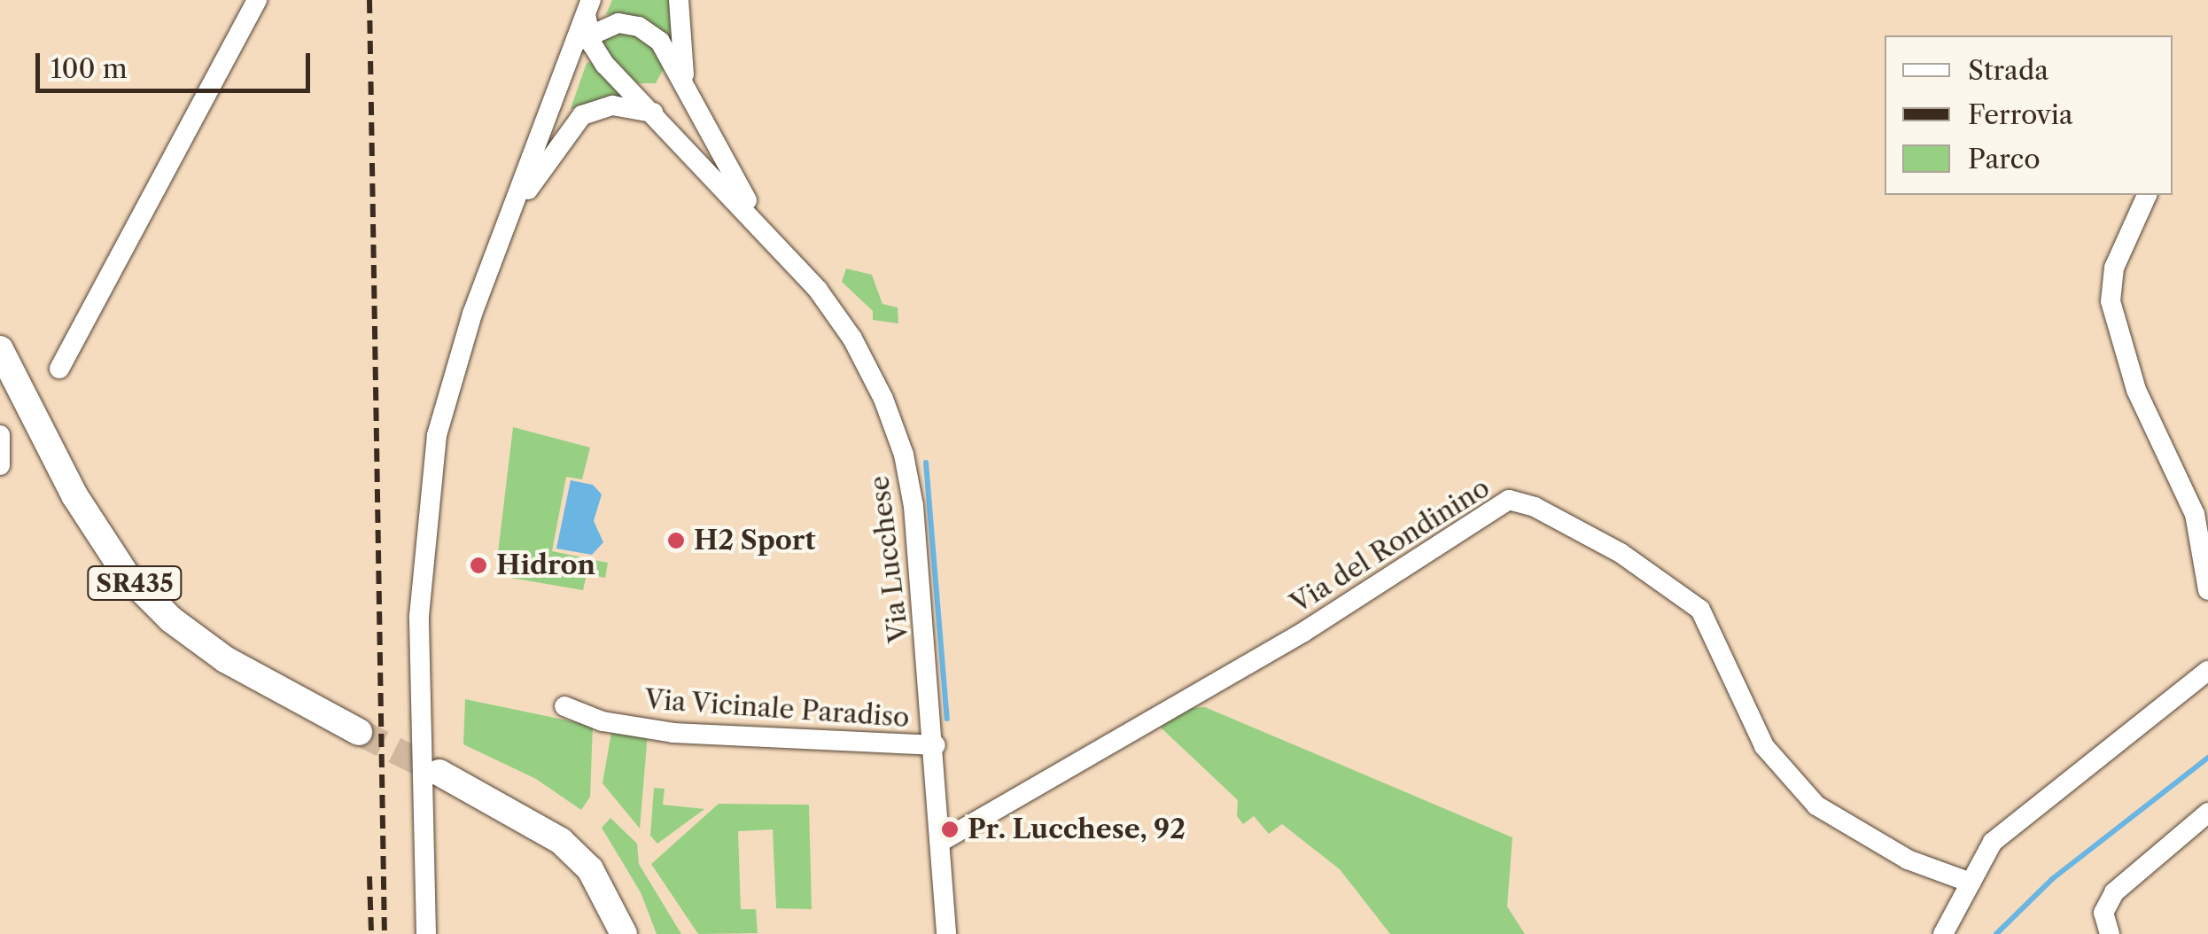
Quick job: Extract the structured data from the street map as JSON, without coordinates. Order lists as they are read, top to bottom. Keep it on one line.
{"streets":{"main road":["SR435"],"street":["Via del Rondinino","Via Lucchese","Via Vicinale Paradiso"]},"crossings":[["Via del Rondinino","Via Lucchese"],["Via Lucchese","Via Vicinale Paradiso"]],"places":["H2 Sport","Hidron","Pr. Lucchese, 92"],"legend":["Strada","Ferrovia","Parco"],"scale_bar":"100 m"}
